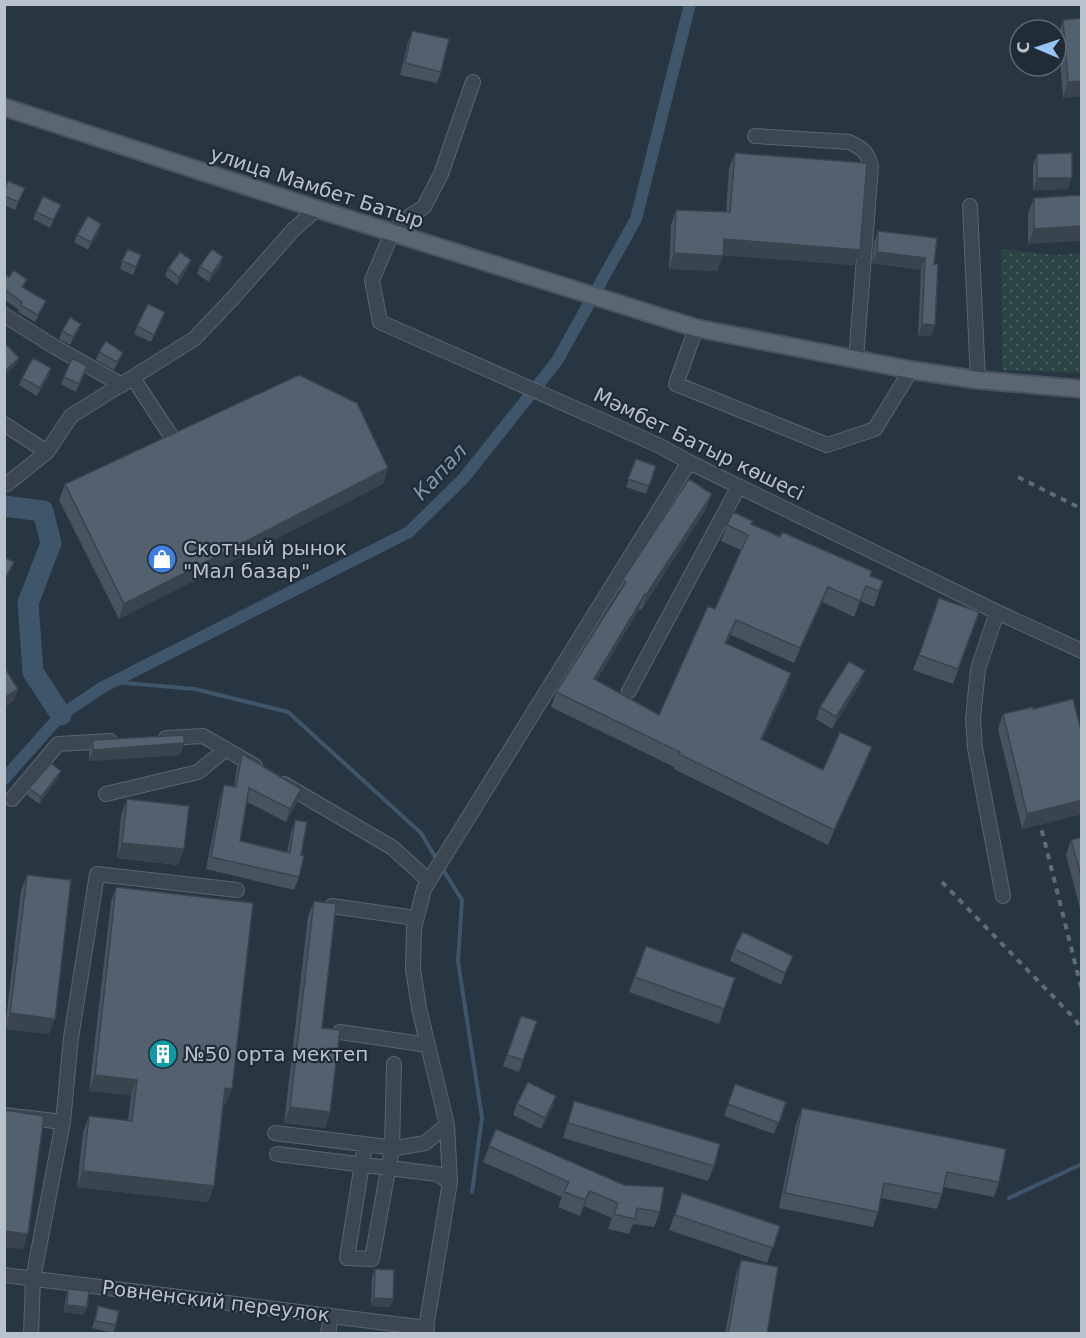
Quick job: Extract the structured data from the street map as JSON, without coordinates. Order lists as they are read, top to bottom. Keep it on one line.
{"streets":{"main road":["улица Мамбет Батыр"],"street":["Мәмбет Батыр көшесі","Ровненский переулок"]},"crossings":[["улица Мамбет Батыр","Мәмбет Батыр көшесі"]],"water":["Капал"],"places":{"shop":["Скотный рынок \"Мал базар\""],"building":["№50 орта мектеп"]},"north":"left"}
